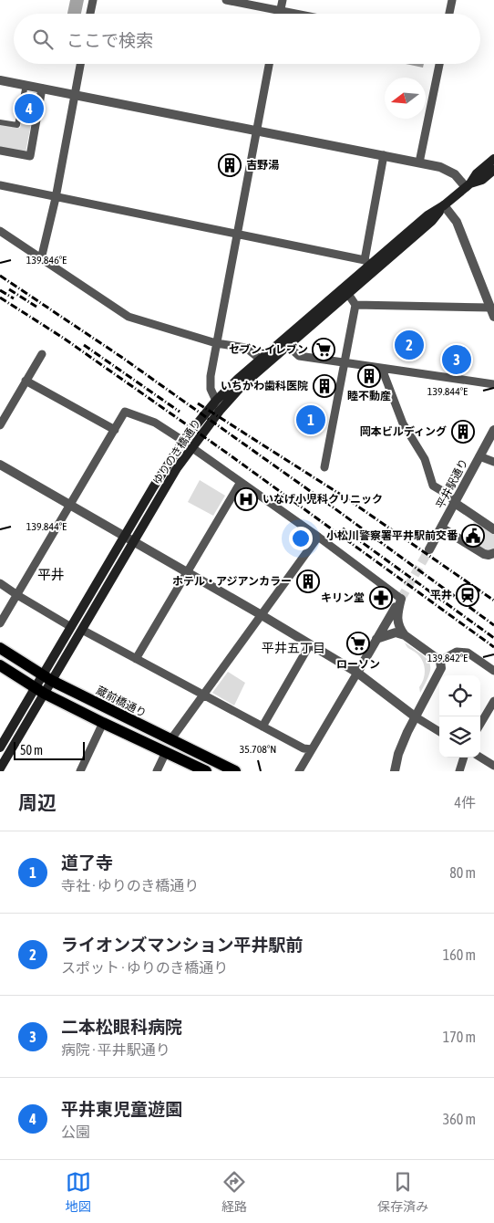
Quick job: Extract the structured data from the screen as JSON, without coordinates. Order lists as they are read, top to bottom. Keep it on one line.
{"streets":{"main road":["ゆりのき橋通り","蔵前橋通り"],"street":["平井駅通り"]},"crossings":[["ゆりのき橋通り","蔵前橋通り"]],"districts":["平井","平井五丁目"],"places":{"building":["吉野湯","睦不動産","いちかわ歯科医院","岡本ビルディング","ホテル・アジアンカラー"],"supermarket":["セブン-イレブン","ローソン"],"hospital":["いなげ小児科クリニック"],"public building":["小松川警察署平井駅前交番"],"station":["平井"],"pharmacy":["キリン堂"]},"scale_bar":"50 m","north":"left","page":{"search":"ここで検索","pins":["4","2","3","1"],"scale":"50 m","heading":["周辺","4件"],"list":[{"mark":"1","name":"道了寺","note":"寺社 · ゆりのき橋通り","value":"80 m"},{"mark":"2","name":"ライオンズマンション平井駅前","note":"スポット · ゆりのき橋通り","value":"160 m"},{"mark":"3","name":"二本松眼科病院","note":"病院 · 平井駅通り","value":"170 m"},{"mark":"4","name":"平井東児童遊園","note":"公園","value":"360 m"}],"nav":["地図","経路","保存済み"]},"coordinates":["139.846°E","139.844°E","139.842°E","35.708°N"]}
